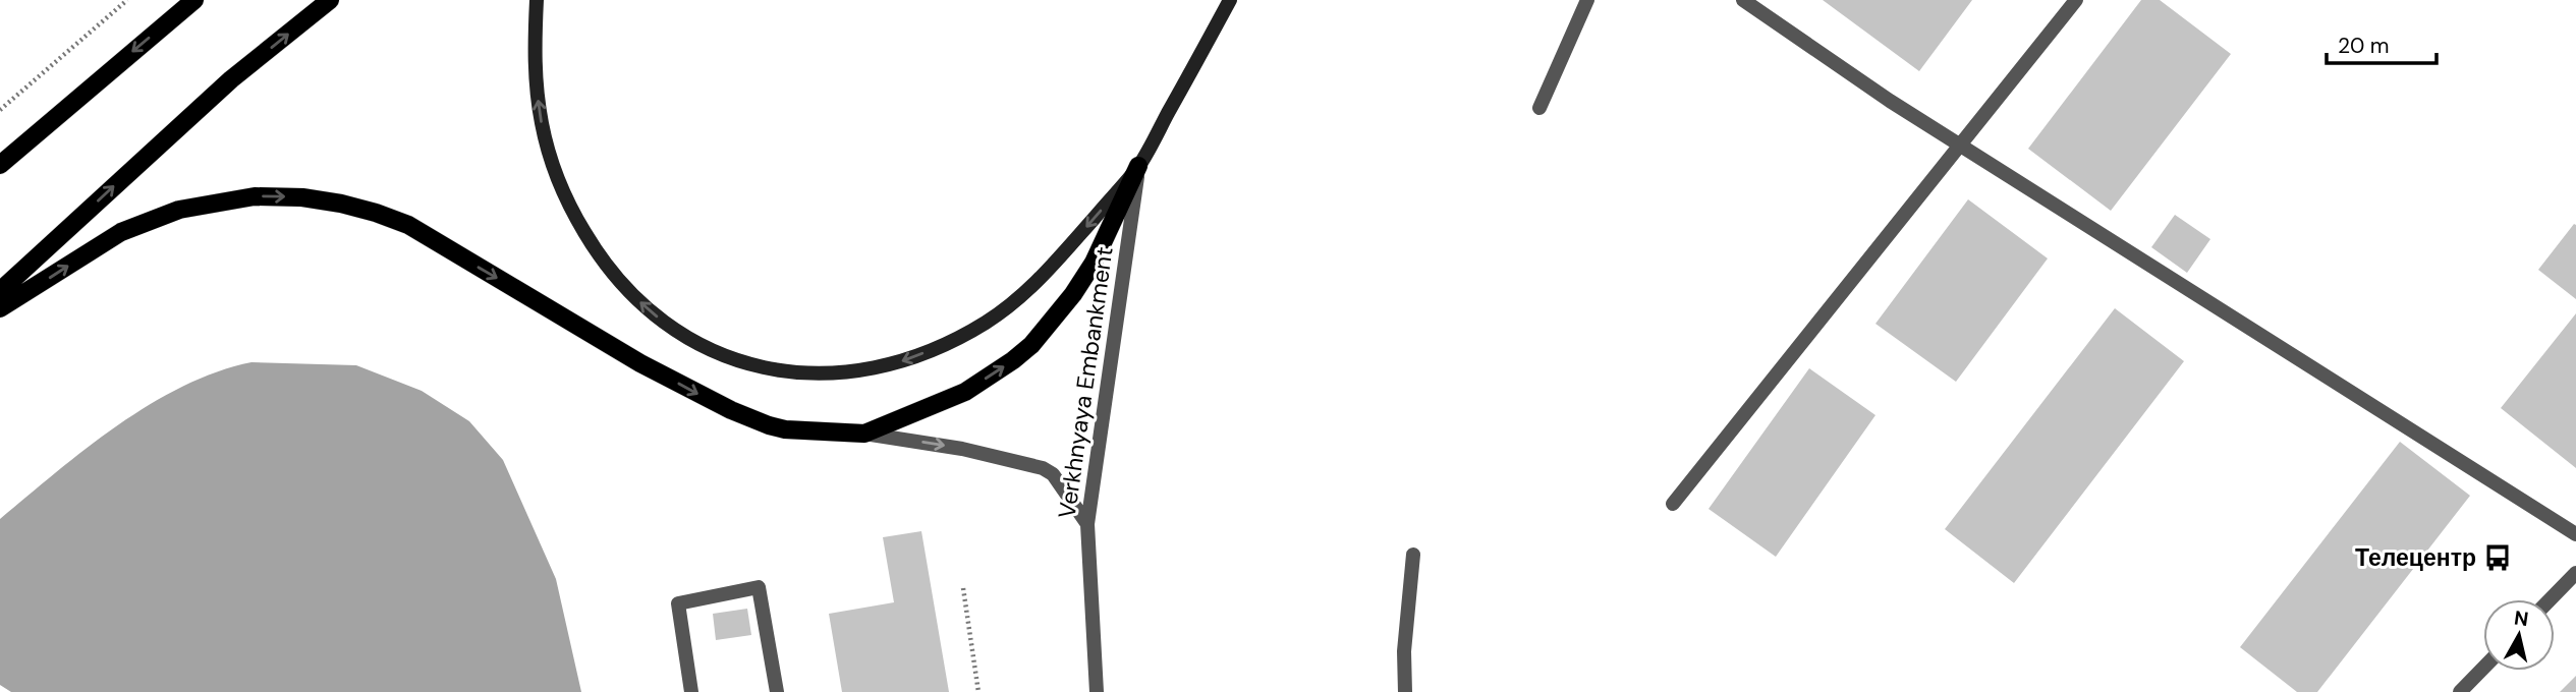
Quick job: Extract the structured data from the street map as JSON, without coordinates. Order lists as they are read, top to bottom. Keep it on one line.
{"streets":{"street":["Verkhnyaya Embankment"]},"places":{"bus stop":["Телецентр"]},"scale_bar":"20 m","north":"top"}
